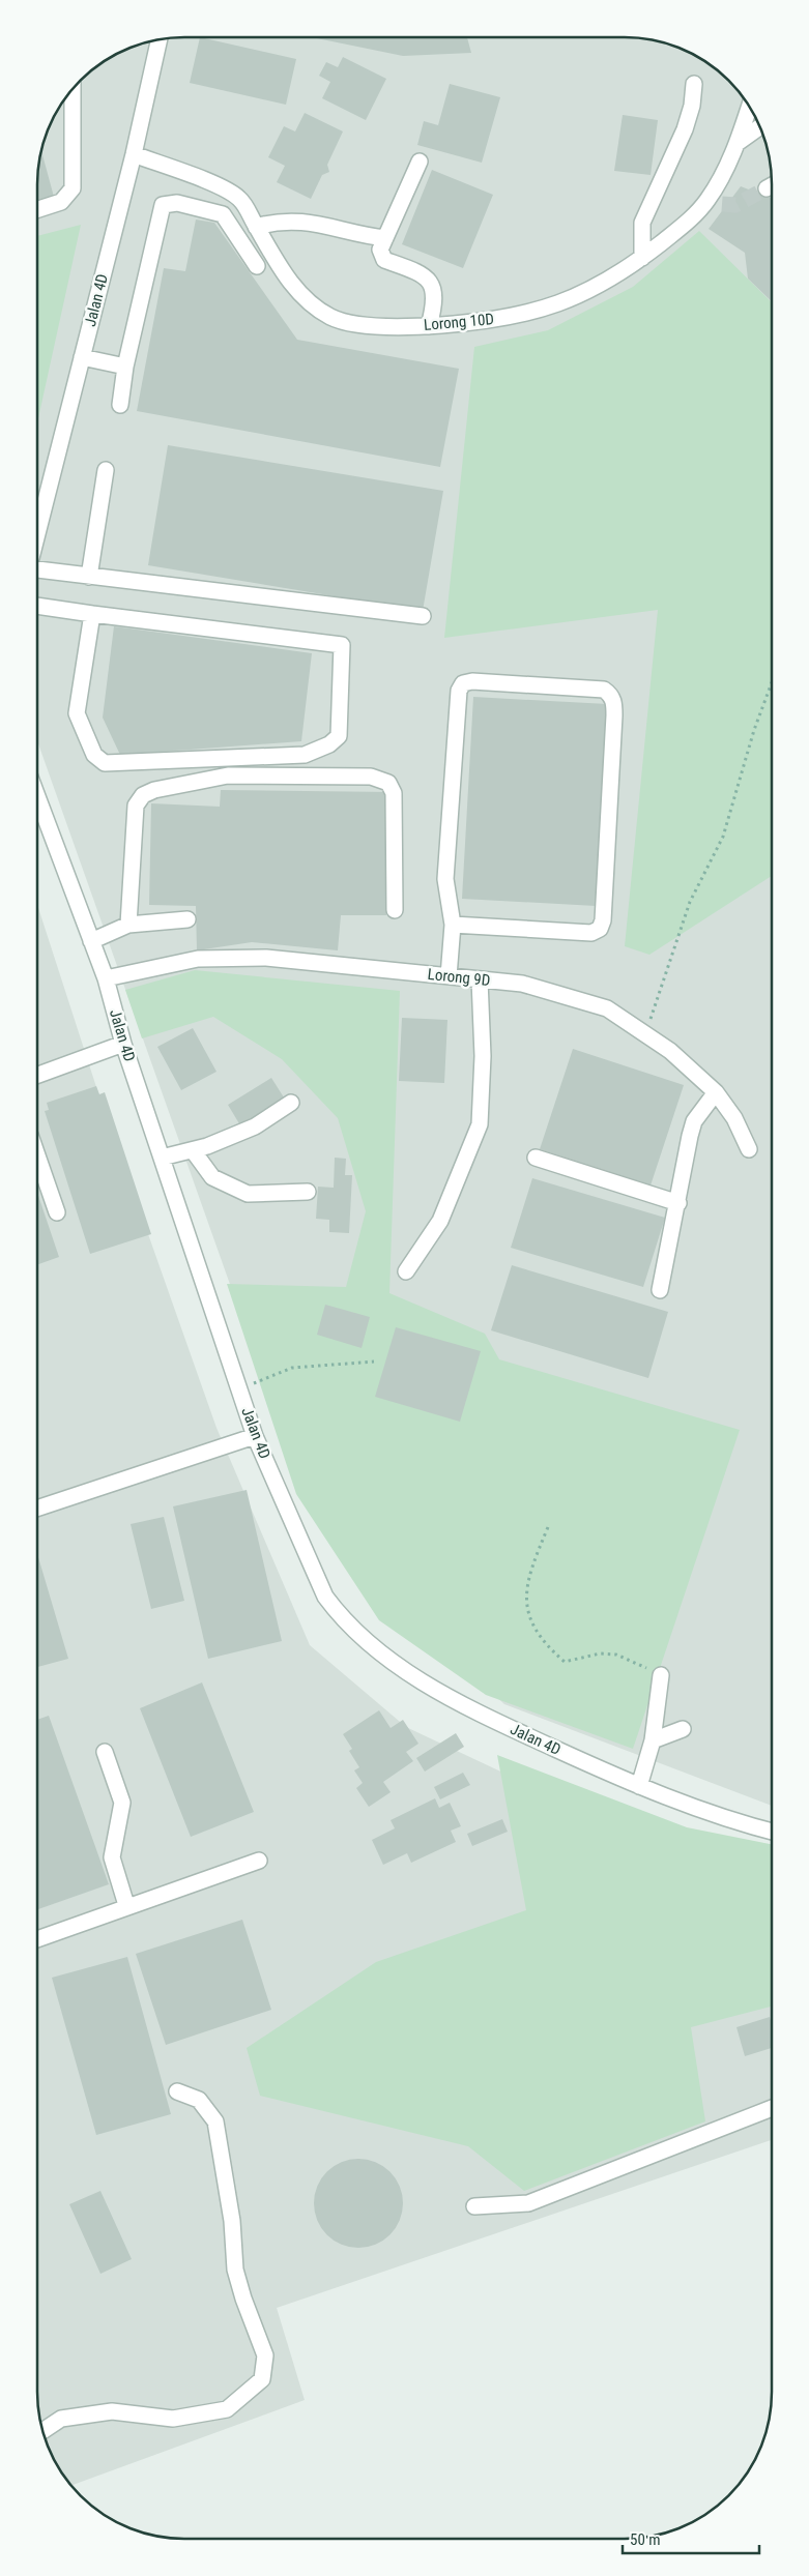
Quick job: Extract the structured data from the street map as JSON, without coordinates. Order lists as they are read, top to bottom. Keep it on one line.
{"streets":{"street":["Jalan 4D","Lorong 10D","Lorong 9D"]},"crossings":[["Jalan 4D","Lorong 10D"],["Jalan 4D","Lorong 9D"]],"scale_bar":"50 m"}
